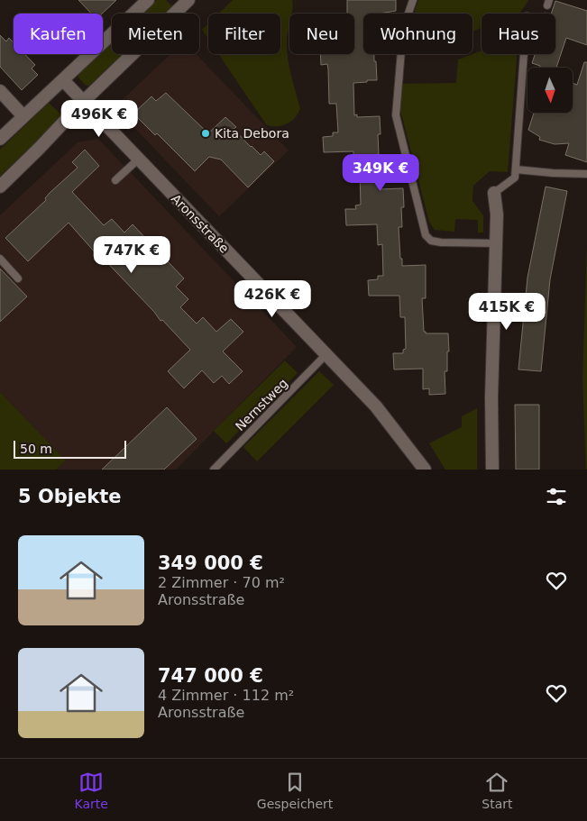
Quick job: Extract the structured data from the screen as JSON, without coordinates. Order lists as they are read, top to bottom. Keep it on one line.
{"streets":{"street":["Aronsstraße"],"lane":["Nernstweg"]},"crossings":[["Aronsstraße","Nernstweg"]],"places":["Kita Debora"],"scale_bar":"50 m","north":"bottom","page":{"chip":["Kaufen","Mieten","Filter","Neu","Wohnung","Haus"],"price":["496K €","349K €","747K €","426K €","415K €"],"scale":"50 m","heading":"5 Objekte","list":[{"name":"349 000 €","note":"2 Zimmer · 70 m² · Aronsstraße"},{"name":"747 000 €","note":"4 Zimmer · 112 m² · Aronsstraße"}],"tabs":["Karte","Gespeichert","Start"]}}
